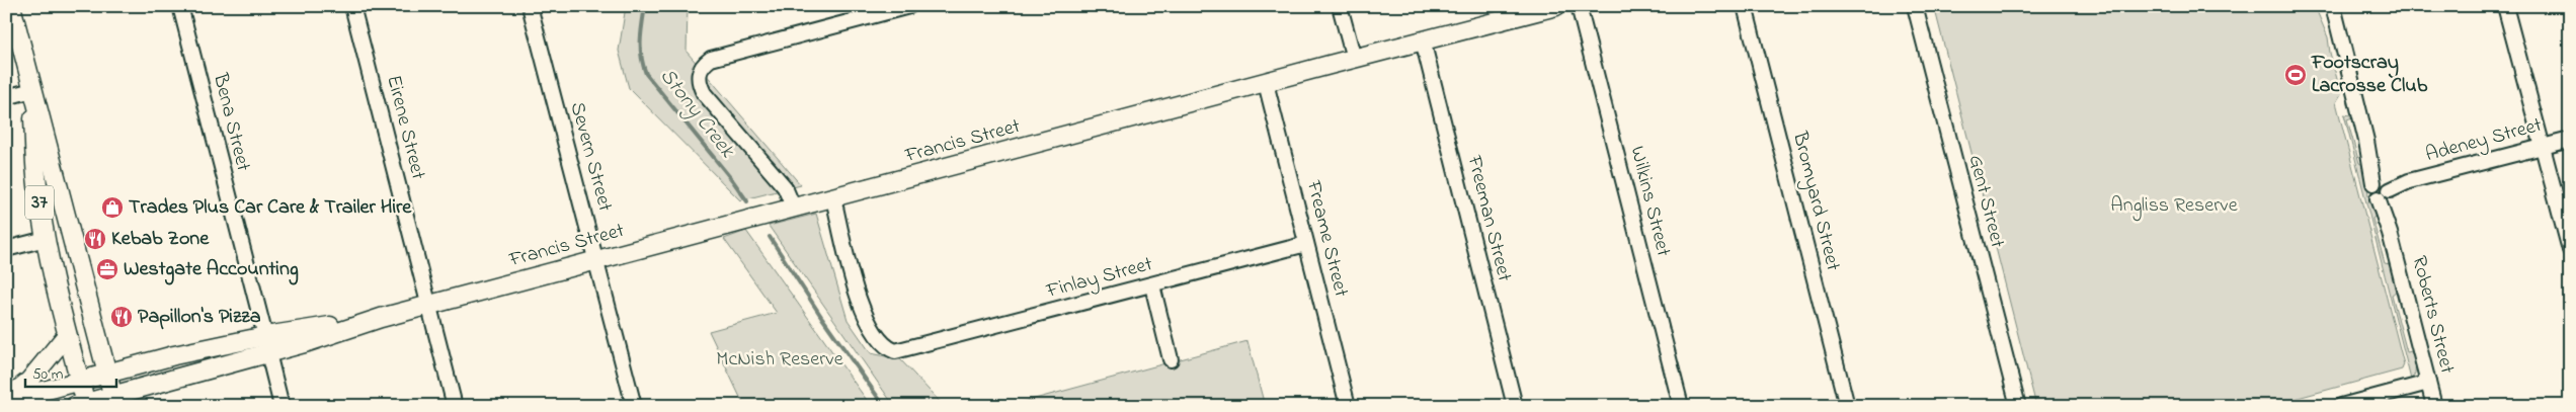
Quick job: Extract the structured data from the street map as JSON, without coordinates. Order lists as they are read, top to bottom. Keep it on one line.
{"streets":{"main road":["Francis Street","37"],"street":["Bena Street","Eirene Street","Adeney Street","Severn Street","Wilkins Street","Bromyard Street","Gent Street","Freeman Street","Freame Street","Finlay Street","Roberts Street"]},"crossings":[["Bena Street","Francis Street"],["Eirene Street","Francis Street"],["Adeney Street","Roberts Street"],["Francis Street","Severn Street"],["Francis Street","37"],["Francis Street","Freeman Street"],["Francis Street","Freame Street"],["Francis Street","Finlay Street"],["Freame Street","Finlay Street"]],"water":["Stony Creek"],"parks":["Angliss Reserve","McNish Reserve"],"places":{"sports":["Footscray Lacrosse Club"],"shop":["Trades Plus Car Care & Trailer Hire"],"restaurant":["Kebab Zone","Papillon's Pizza"],"office":["Westgate Accounting"]},"scale_bar":"50 m"}
